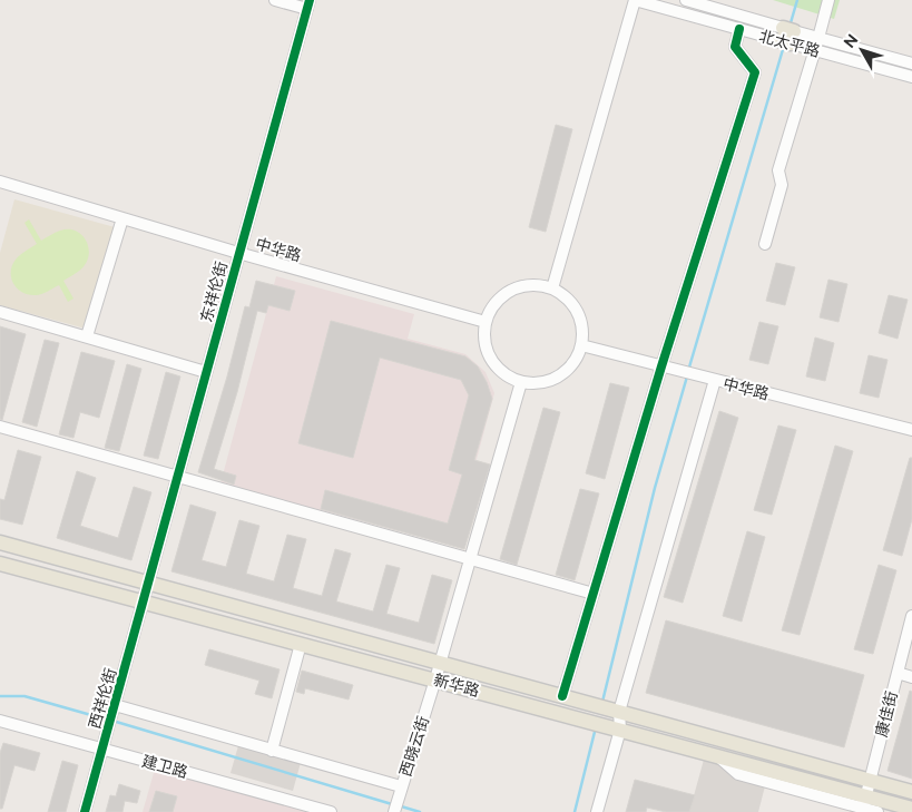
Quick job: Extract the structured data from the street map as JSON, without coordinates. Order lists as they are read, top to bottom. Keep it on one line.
{"streets":{"main road":["新华路"],"street":["北太平路","中华路","东祥伦街","西祥伦街","康佳街","西晓云街","建卫路"]},"crossings":[["中华路","东祥伦街"],["中华路","西晓云街"],["东祥伦街","新华路"],["东祥伦街","西祥伦街"],["新华路","西祥伦街"],["新华路","康佳街"],["新华路","西晓云街"],["西祥伦街","建卫路"]],"north":"top left"}
